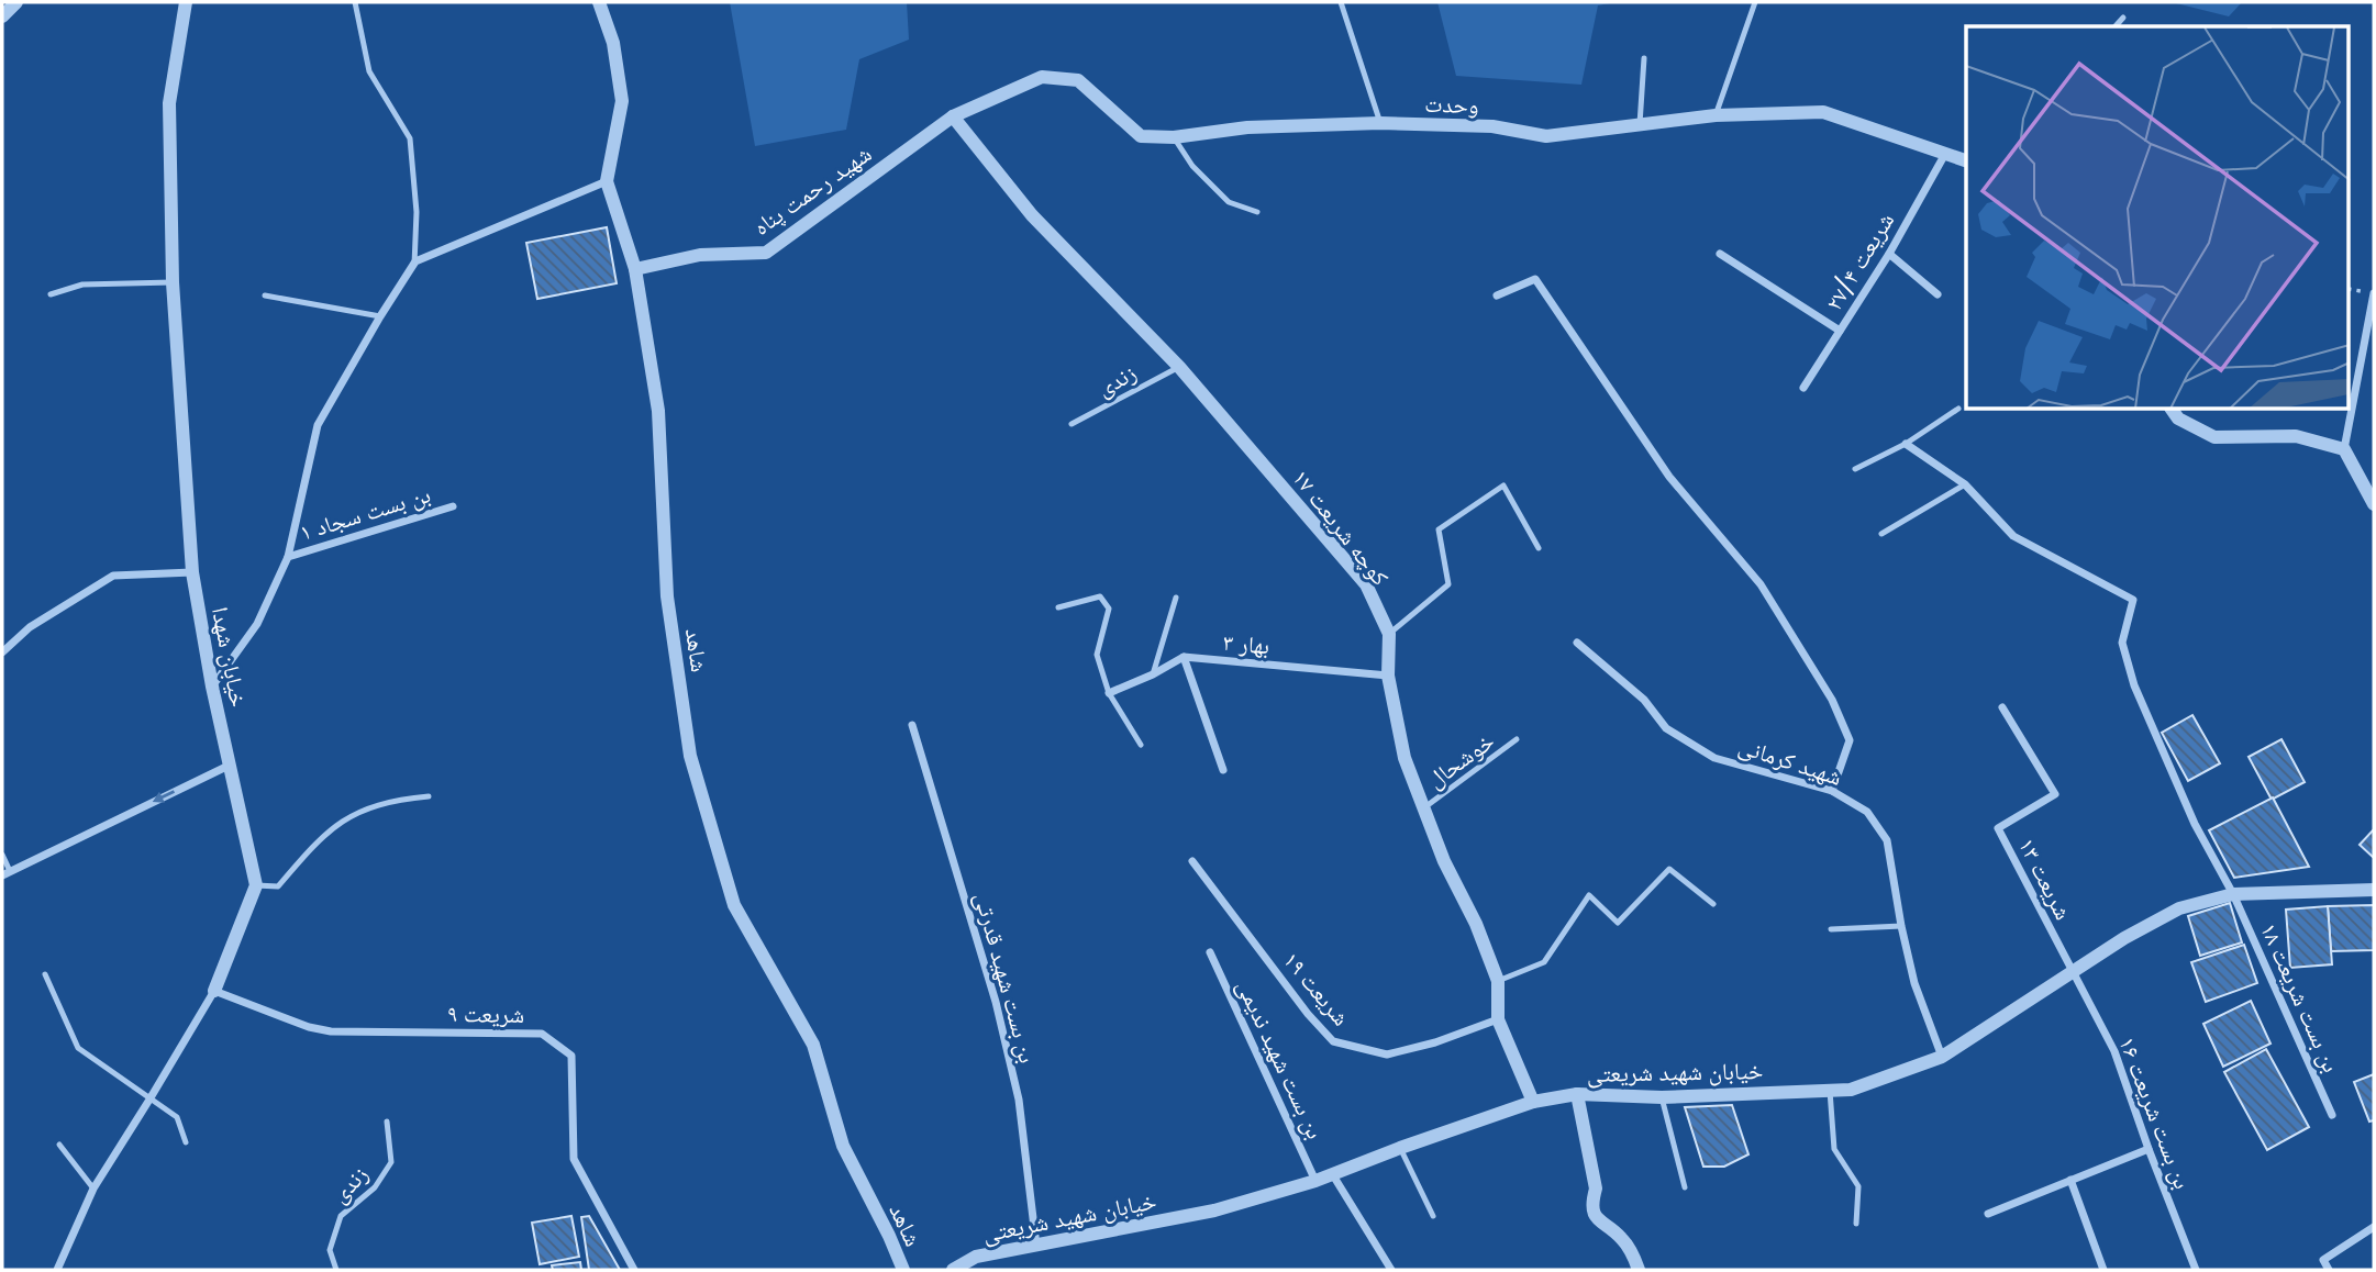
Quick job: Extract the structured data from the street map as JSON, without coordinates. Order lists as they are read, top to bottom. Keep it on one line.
{"streets":{"street":["وحدت","شهید رحمت پناه","شریعت ۲۷/۴","بن بست سجاد ۱","کوچه شریعت ۱۷","بهار ۳","شاهد","خیابان شهدا","شهید کرمانی","شریعت ۱۳","بن بست شهید قدرتی","شریعت ۱۹","بن بست شریعت ۱۸","شریعت ۹","بن بست شهید ندیمی","خیابان شهید شریعتی","بن بست شریعت ۱۶"],"lane":["زندی","خوشحال"]},"crossings":[["وحدت","شهید رحمت پناه"],["وحدت","شریعت ۲۷/۴"],["وحدت","کوچه شریعت ۱۷"],["شهید رحمت پناه","کوچه شریعت ۱۷"],["شهید رحمت پناه","شاهد"],["زندی","کوچه شریعت ۱۷"],["کوچه شریعت ۱۷","بهار ۳"],["کوچه شریعت ۱۷","خوشحال"],["کوچه شریعت ۱۷","شریعت ۱۹"],["کوچه شریعت ۱۷","خیابان شهید شریعتی"],["شهید کرمانی","خیابان شهید شریعتی"],["شریعت ۱۳","خیابان شهید شریعتی"],["شریعت ۱۳","بن بست شریعت ۱۶"],["بن بست شهید قدرتی","خیابان شهید شریعتی"],["بن بست شریعت ۱۸","خیابان شهید شریعتی"],["بن بست شهید ندیمی","خیابان شهید شریعتی"],["خیابان شهید شریعتی","بن بست شریعت ۱۶"]]}
